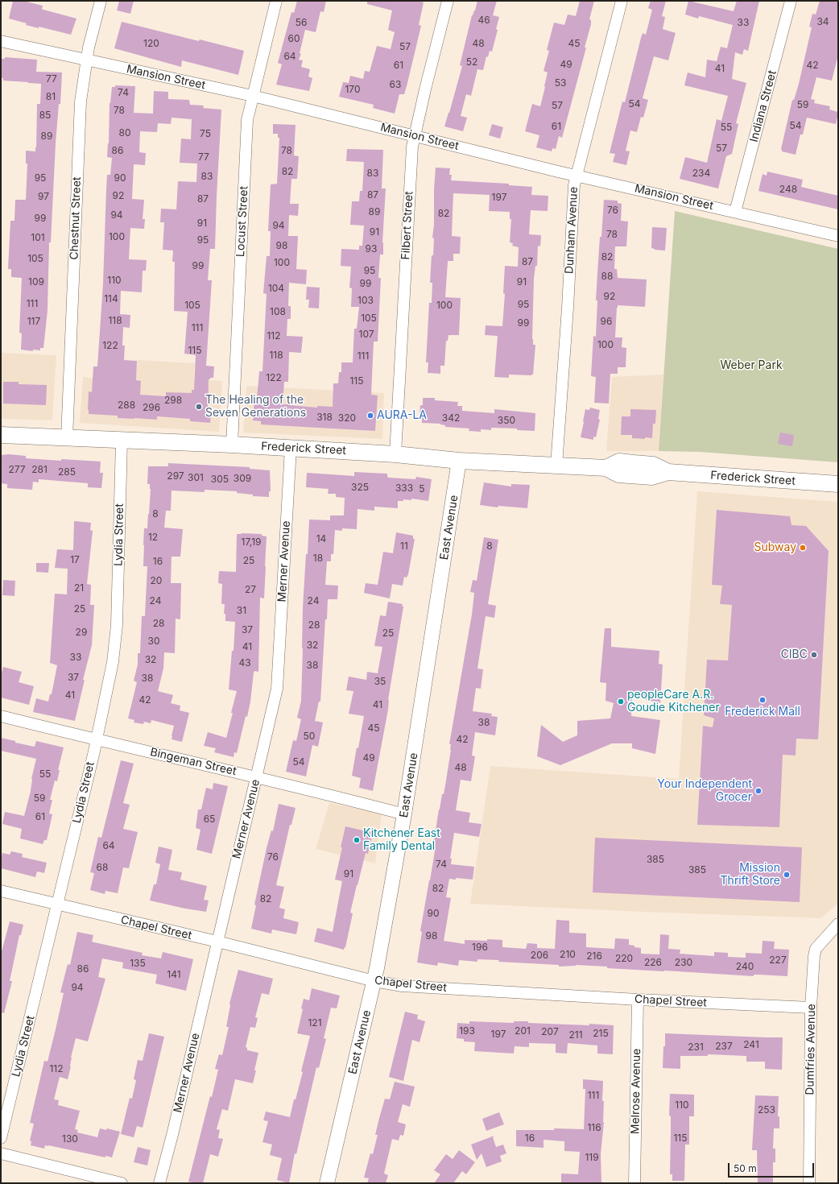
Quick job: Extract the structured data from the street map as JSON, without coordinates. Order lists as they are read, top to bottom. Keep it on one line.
{"streets":{"main road":["Frederick Street"],"street":["Mansion Street","Indiana Street","Chestnut Street","Locust Street","Filbert Street","Dunham Avenue","East Avenue","Lydia Street","Merner Avenue","Bingeman Street","Chapel Street","Dumfries Avenue","Melrose Avenue"]},"crossings":[["Mansion Street","Indiana Street"],["Mansion Street","Chestnut Street"],["Mansion Street","Locust Street"],["Mansion Street","Filbert Street"],["Mansion Street","Dunham Avenue"],["Chestnut Street","Frederick Street"],["Locust Street","Frederick Street"],["Filbert Street","Frederick Street"],["Dunham Avenue","Frederick Street"],["Frederick Street","East Avenue"],["Frederick Street","Lydia Street"],["Frederick Street","Merner Avenue"],["East Avenue","Bingeman Street"],["East Avenue","Chapel Street"],["Lydia Street","Bingeman Street"],["Lydia Street","Chapel Street"],["Merner Avenue","Bingeman Street"],["Merner Avenue","Chapel Street"],["Chapel Street","Dumfries Avenue"],["Chapel Street","Melrose Avenue"]],"parks":["Weber Park"],"places":["The Healing of the Seven Generations","AURA-LA","Subway","CIBC","Frederick Mall","peopleCare A.R. Goudie Kitchener","Your Independent Grocer","Kitchener East Family Dental","Mission Thrift Store"],"house_numbers":["46","34","56","33","60","120","48","45","57","64","52","49","61","42","41","77","53","63","170","74","81","54","59","57","78","85","54","61","55","80","75","89","57","86","78","77","82","83","234","83","95","90","248","87","92","97","197","87","76","89","82","94","99","91","94","91","78","100","101","95","98","93","82","105","87","100","99","95","88","110","109","91","99","104","92","114","103","111","95","105","100","108","105","118","117","96","99","111","107","112","100","122","115","118","111","122","115","298","288","296","318","320","342","350","277","281","285","297","301","309","305","325","333","5","8","12","14","17,19","11","8","18","17","25","16","20","21","27","24","24","25","31","28","28","37","29","25","30","32","41","33","32","43","38","37","38","35","41","42","41","38","45","50","42","49","54","48","55","59","61","65","64","76","385","74","68","385","91","82","82","90","98","196","210","206","216","220","227","226","230","135","240","86","141","94","121","193","201","207","215","197","211","241","237","231","112","111","110","253","116","16","115","130","119"],"scale_bar":"50 m"}
